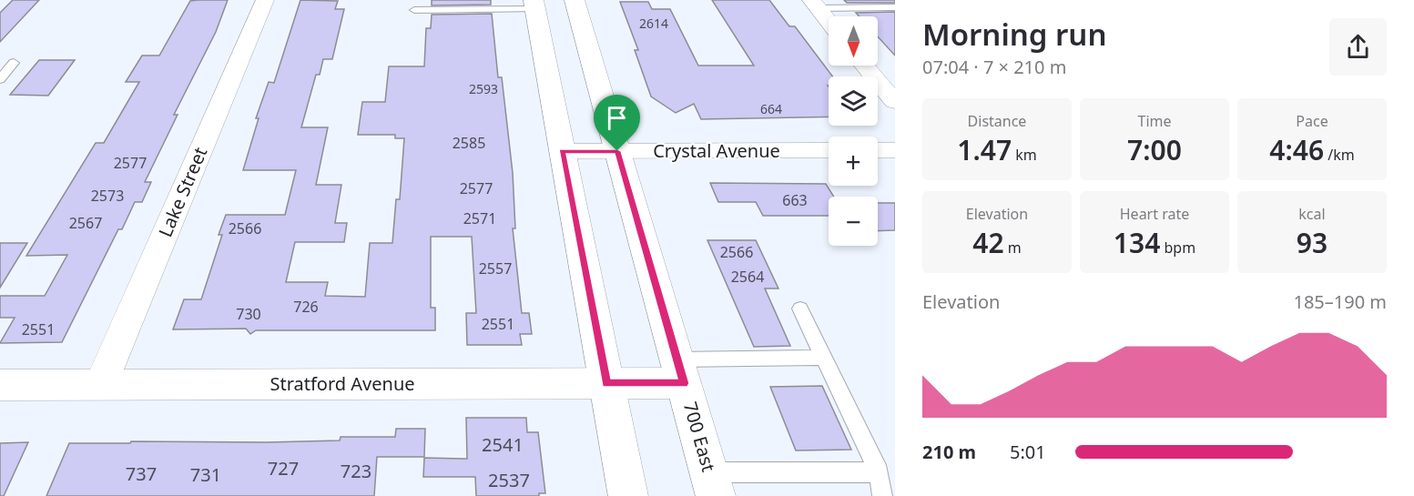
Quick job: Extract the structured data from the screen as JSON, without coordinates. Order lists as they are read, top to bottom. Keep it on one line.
{"streets":{"main road":["700 East"],"street":["Crystal Avenue","Lake Street","Stratford Avenue"]},"crossings":[["Crystal Avenue","700 East"],["Lake Street","Stratford Avenue"],["Stratford Avenue","700 East"]],"house_numbers":["2614","2593","664","2585","2577","2577","2573","663","2571","2567","2566","2566","2557","2564","726","730","2551","2551","2541","727","723","737","731","2537"],"north":"bottom","page":{"heading":["Morning run","07:04 · 7 × 210 m"],"map_buttons":["+","−"],"stats":[["Distance","1.47 km"],["Time","7:00"],["Pace","4:46 /km"],["Elevation","42 m"],["Heart rate","134 bpm"],["kcal","93"]],"chart":["Elevation","185–190 m"],"list":[{"name":"210 m","note":"5:01"}]}}
